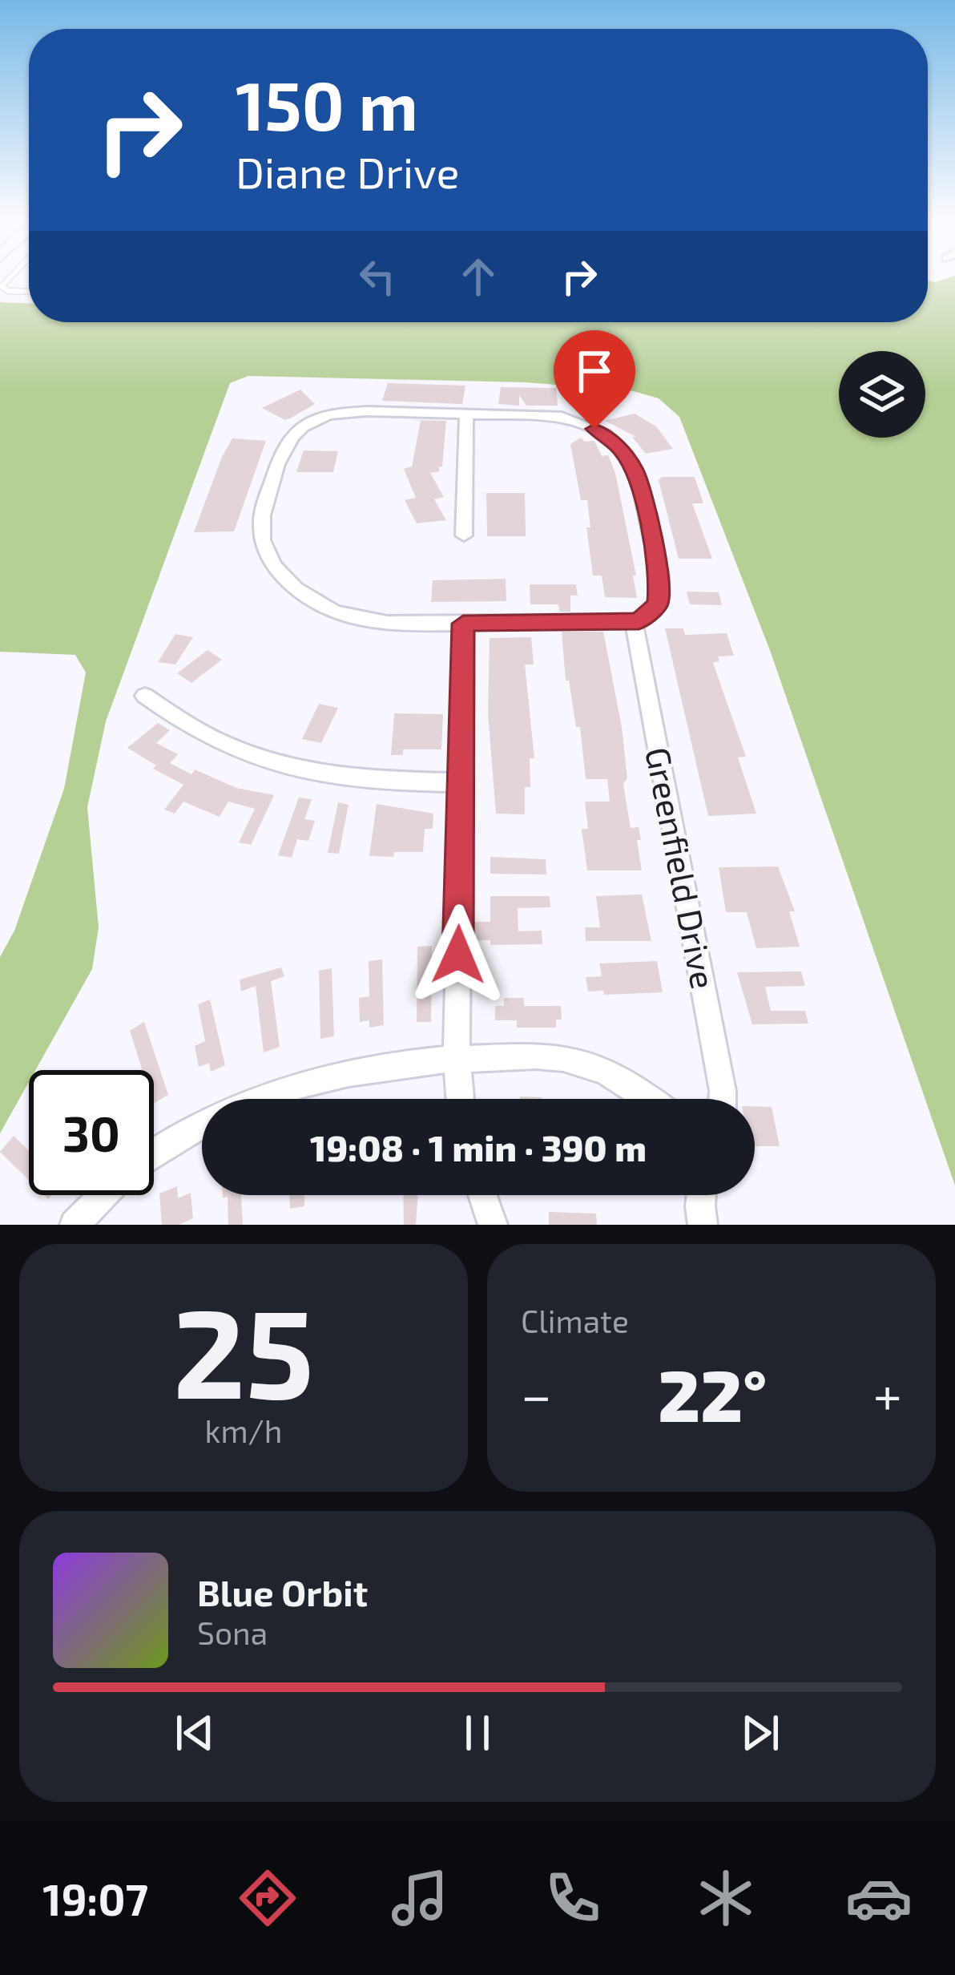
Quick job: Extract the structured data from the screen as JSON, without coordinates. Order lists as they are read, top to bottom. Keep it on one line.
{"streets":{"street":["Greenfield Drive"]},"page":{"turn":["150 m","Diane Drive"],"limit":"30","trip":"19:08 · 1 min · 390 m","tile":[["25","km/h"],"Climate"],"heat":["−","22°","+"],"song":["Blue Orbit","Sona"],"tabs":"19:07"}}
